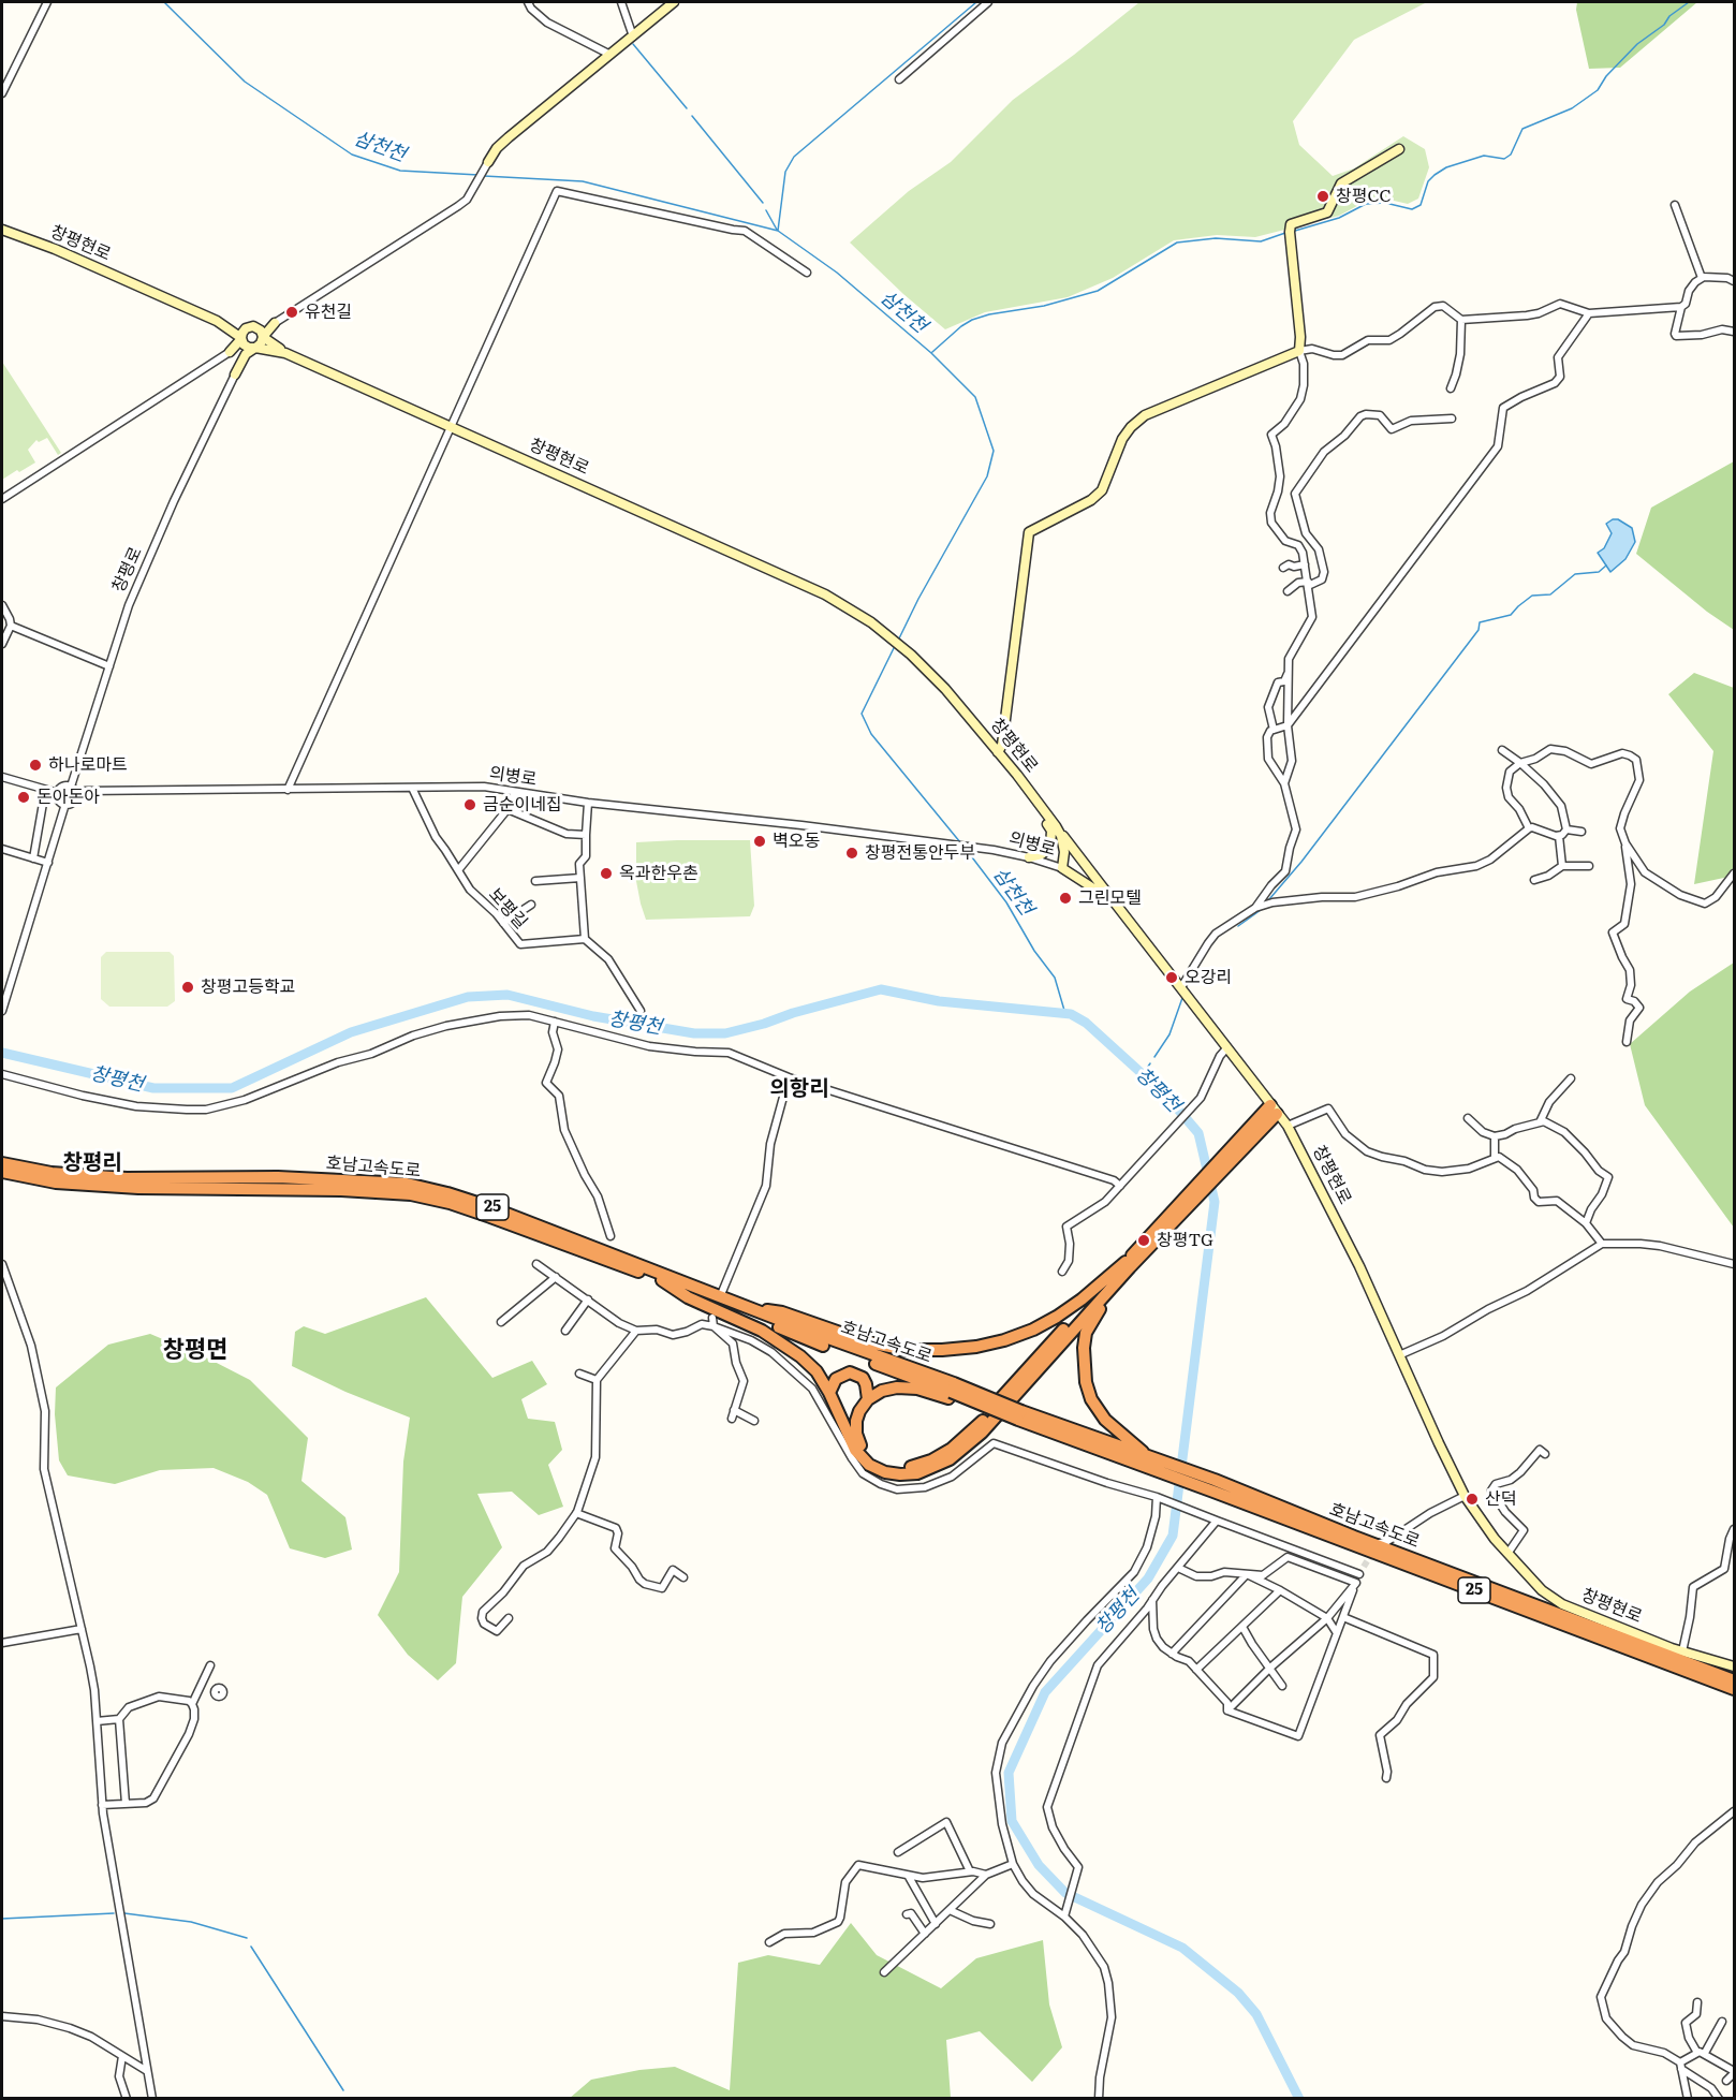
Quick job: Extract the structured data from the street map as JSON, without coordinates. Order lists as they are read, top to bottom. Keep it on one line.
{"streets":{"highway":["호남고속도로","25"],"main road":["창평현로"],"street":["창평로","의병로","보평길"]},"crossings":[["창평현로","의병로"],["창평로","의병로"],["의병로","보평길"]],"districts":["의항리","창평리","창평면"],"water":["삼천천","창평천"],"places":["창평CC","유천길","하나로마트","돈아돈아","금순이네집","벽오동","창평전통안두부","옥과한우촌","그린모텔","오강리","창평고등학교","창평TG","산덕"]}
